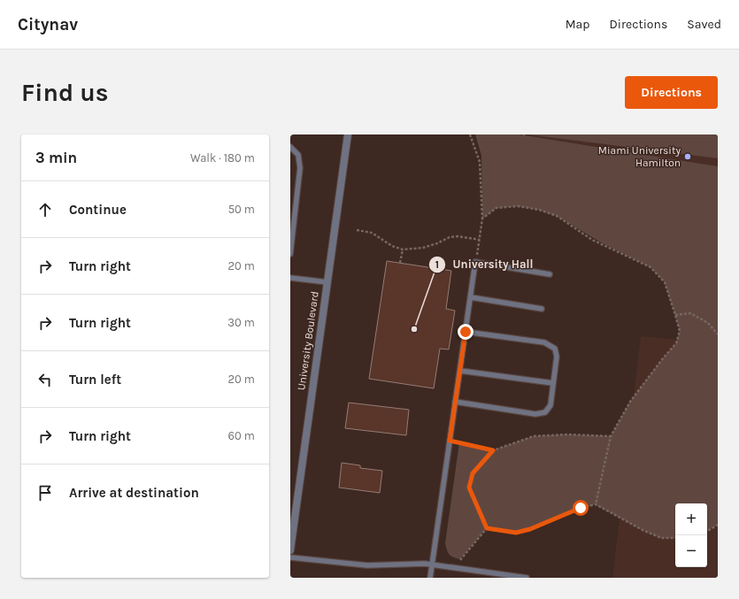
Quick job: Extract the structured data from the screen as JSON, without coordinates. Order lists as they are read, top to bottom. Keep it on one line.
{"streets":{"street":["University Boulevard"]},"places":["Miami University Hamilton","University Hall"],"page":{"header":"Citynav","nav":["Map","Directions","Saved"],"buttons":"Directions","title":"Find us","heading":["3 min","Walk · 180 m"],"list":[["Continue","50 m"],["Turn right","20 m"],["Turn right","30 m"],["Turn left","20 m"],["Turn right","60 m"],"Arrive at destination"],"map_buttons":["+","−"]}}
